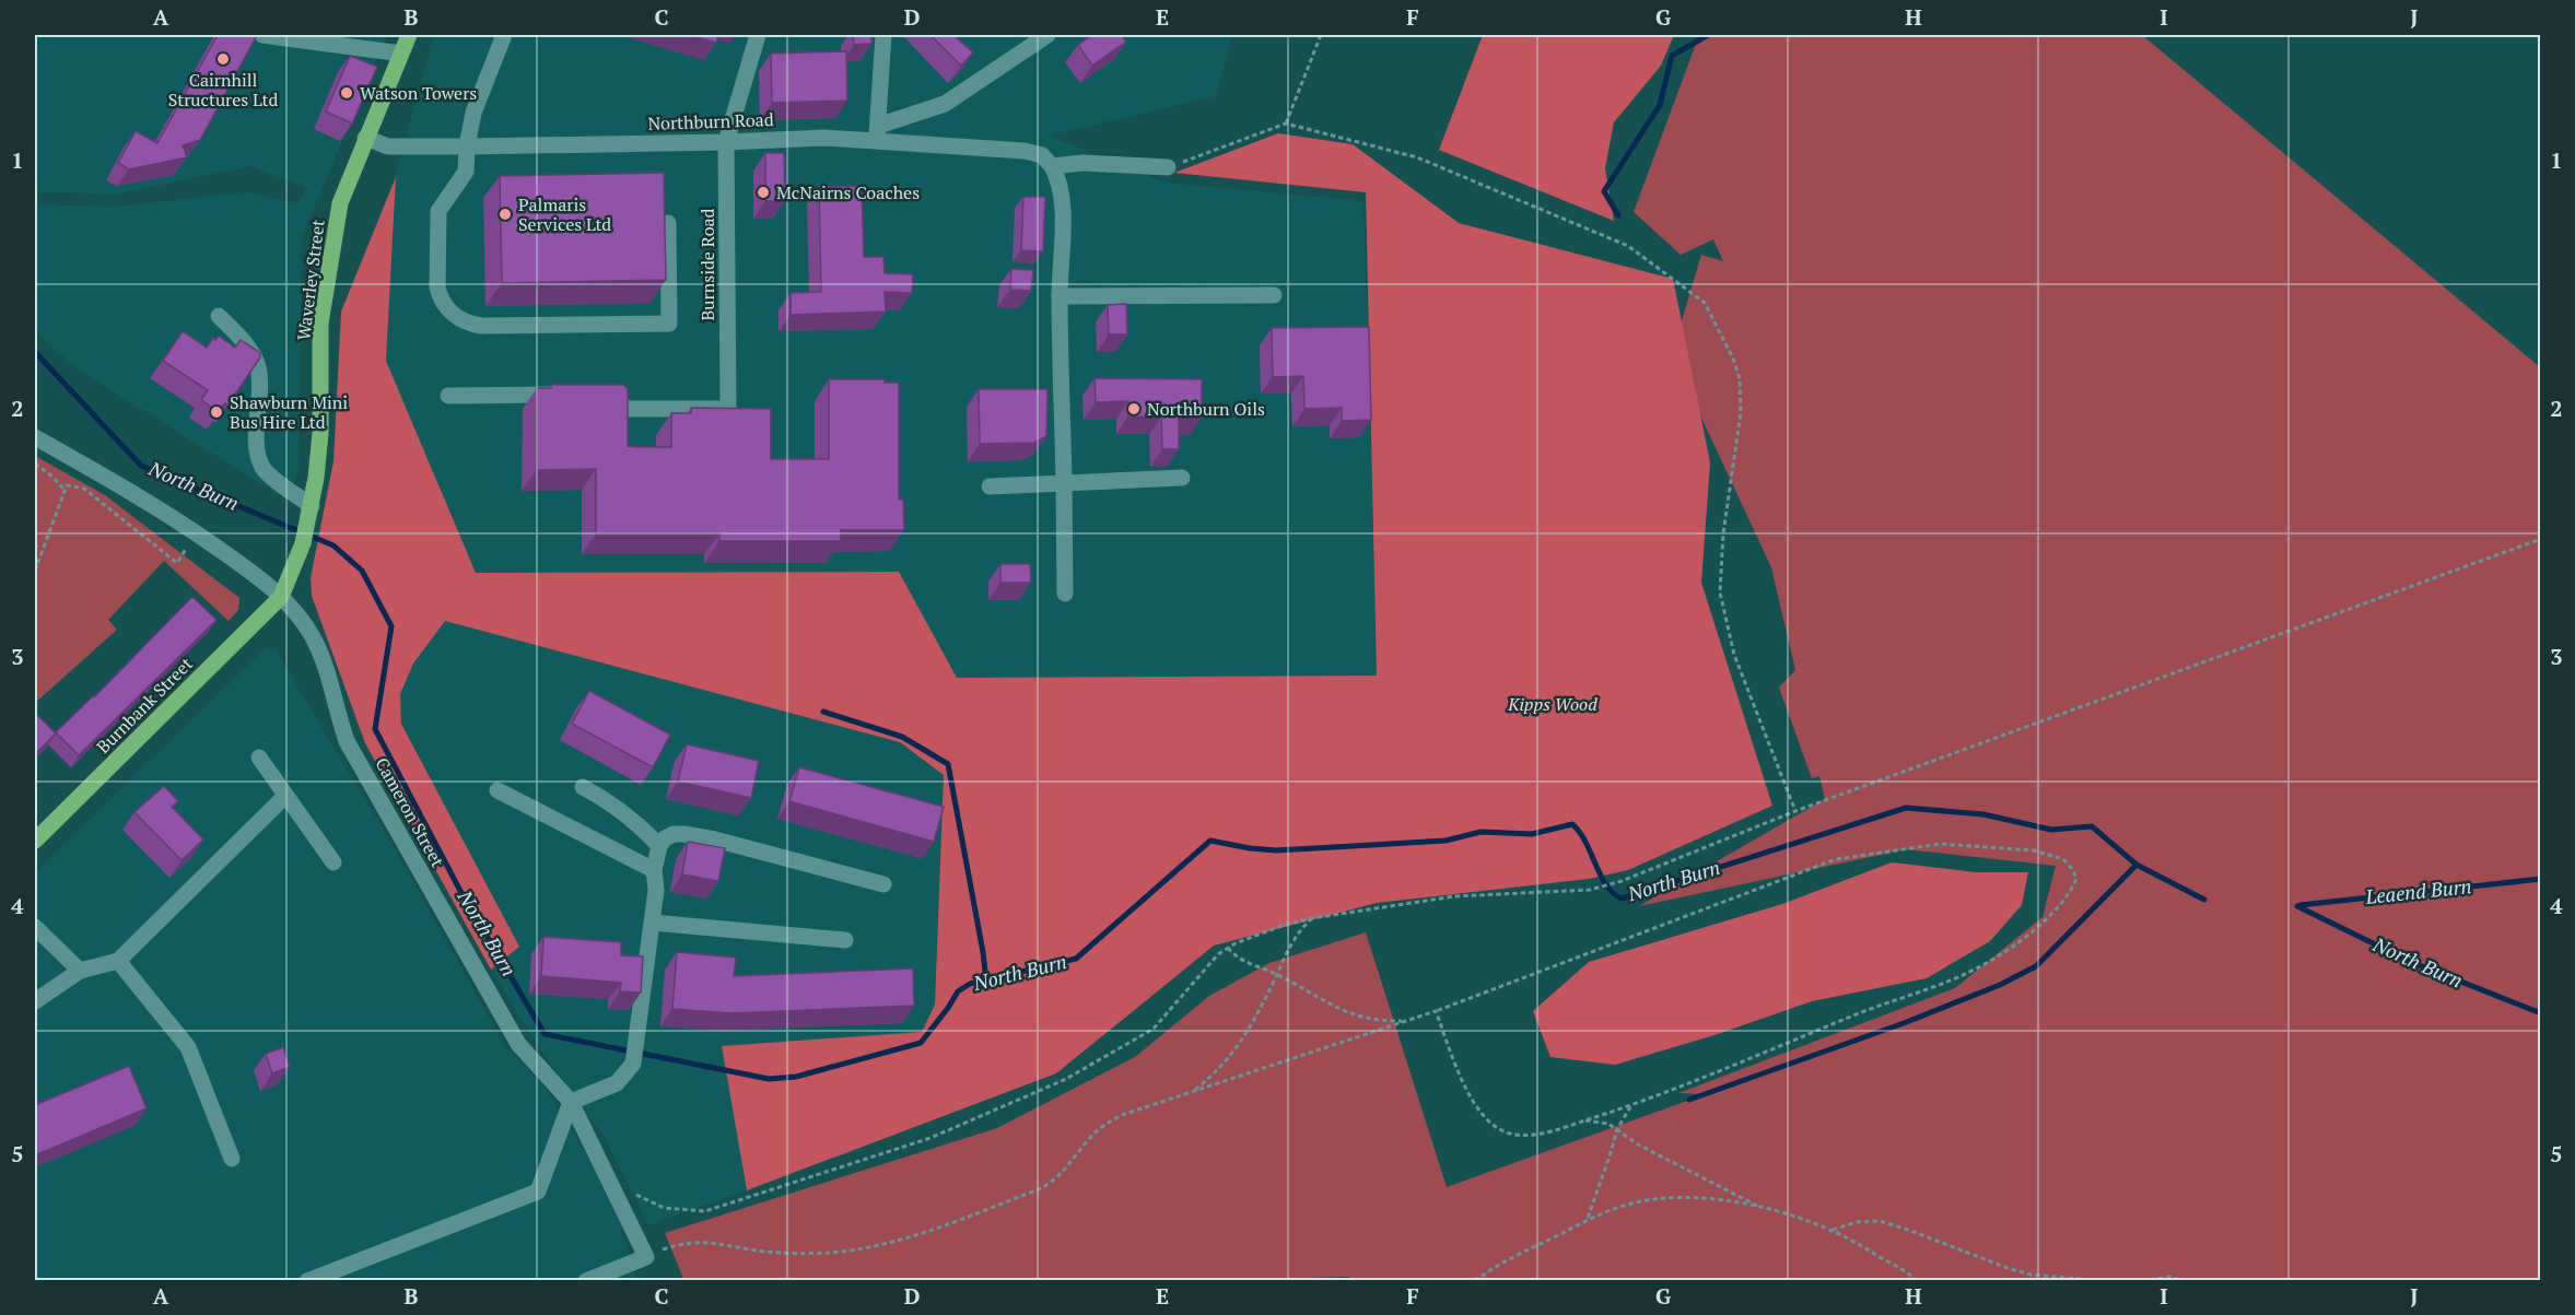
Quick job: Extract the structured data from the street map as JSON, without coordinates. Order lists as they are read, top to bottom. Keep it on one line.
{"streets":{"main road":["Waverley Street","Burnbank Street"],"street":["Northburn Road","Burnside Road","Cameron Street"]},"crossings":[["Northburn Road","Burnside Road"],["Northburn Road","Waverley Street"],["Waverley Street","Burnbank Street"],["Waverley Street","Cameron Street"],["Burnbank Street","Cameron Street"]],"water":["North Burn","Leaend Burn"],"parks":["Kipps Wood"],"places":["Cairnhill Structures Ltd","Watson Towers","McNairns Coaches","Palmaris Services Ltd","Northburn Oils","Shawburn Mini Bus Hire Ltd"],"grid":{"columns":["A","B","C","D","E","F","G","H","I","J"],"rows":["1","2","3","4","5"]}}
